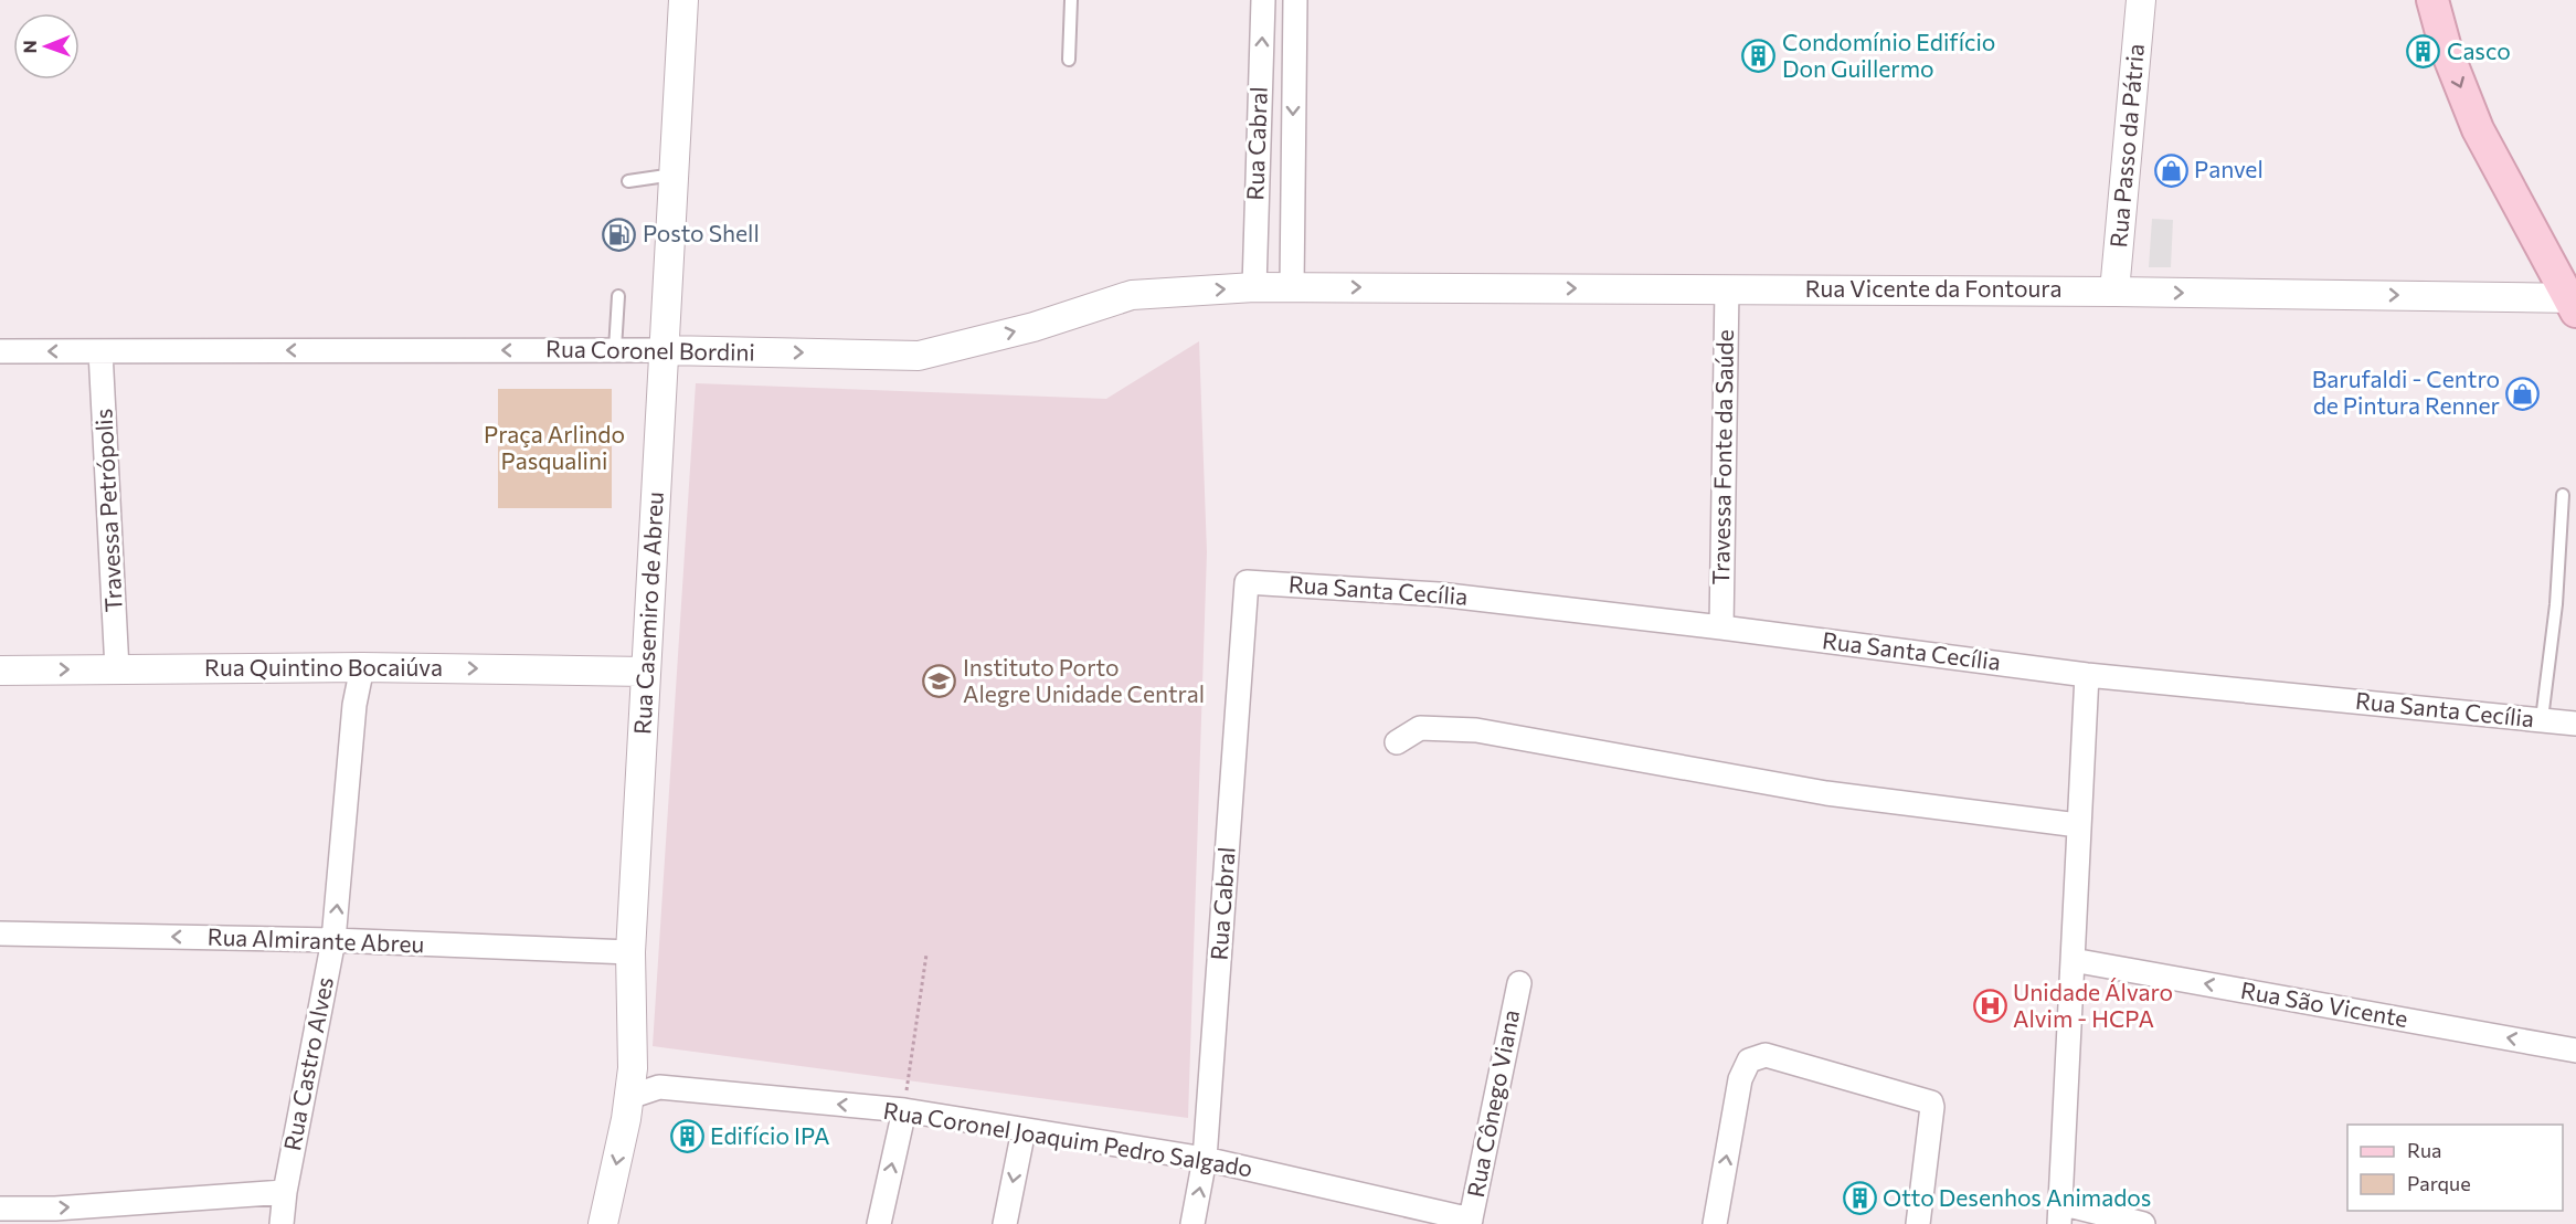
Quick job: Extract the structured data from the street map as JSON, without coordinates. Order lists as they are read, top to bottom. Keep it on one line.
{"streets":{"street":["Rua Cabral","Rua Passo da Pátria","Rua Vicente da Fontoura","Rua Coronel Bordini","Travessa Fonte da Saúde","Travessa Petrópolis","Rua Santa Cecília","Rua Casemiro de Abreu","Rua Quintino Bocaiúva","Rua Almirante Abreu","Rua São Vicente","Rua Castro Alves","Rua Cônego Viana","Rua Coronel Joaquim Pedro Salgado"]},"crossings":[["Rua Cabral","Rua Vicente da Fontoura"],["Rua Cabral","Rua Coronel Bordini"],["Rua Cabral","Rua Santa Cecília"],["Rua Cabral","Rua Coronel Joaquim Pedro Salgado"],["Rua Passo da Pátria","Rua Vicente da Fontoura"],["Rua Vicente da Fontoura","Rua Coronel Bordini"],["Rua Vicente da Fontoura","Travessa Fonte da Saúde"],["Rua Coronel Bordini","Travessa Petrópolis"],["Rua Coronel Bordini","Rua Casemiro de Abreu"],["Travessa Fonte da Saúde","Rua Santa Cecília"],["Travessa Petrópolis","Rua Quintino Bocaiúva"],["Rua Casemiro de Abreu","Rua Quintino Bocaiúva"],["Rua Casemiro de Abreu","Rua Almirante Abreu"],["Rua Casemiro de Abreu","Rua Coronel Joaquim Pedro Salgado"],["Rua Quintino Bocaiúva","Rua Castro Alves"],["Rua Almirante Abreu","Rua Castro Alves"],["Rua Cônego Viana","Rua Coronel Joaquim Pedro Salgado"]],"one_way":["Rua Vicente da Fontoura","Rua Quintino Bocaiúva","Rua Almirante Abreu","Rua São Vicente","Rua Castro Alves"],"parks":["Praça Arlindo Pasqualini"],"places":{"building":["Casco","Condomínio Edifício Don Guillermo","Edifício IPA","Otto Desenhos Animados"],"shop":["Panvel","Barufaldi - Centro de Pintura Renner"],"fuel station":["Posto Shell"],"school or university":["Instituto Porto Alegre Unidade Central"],"hospital":["Unidade Álvaro Alvim - HCPA"]},"legend":["Rua","Parque"],"north":"left"}
